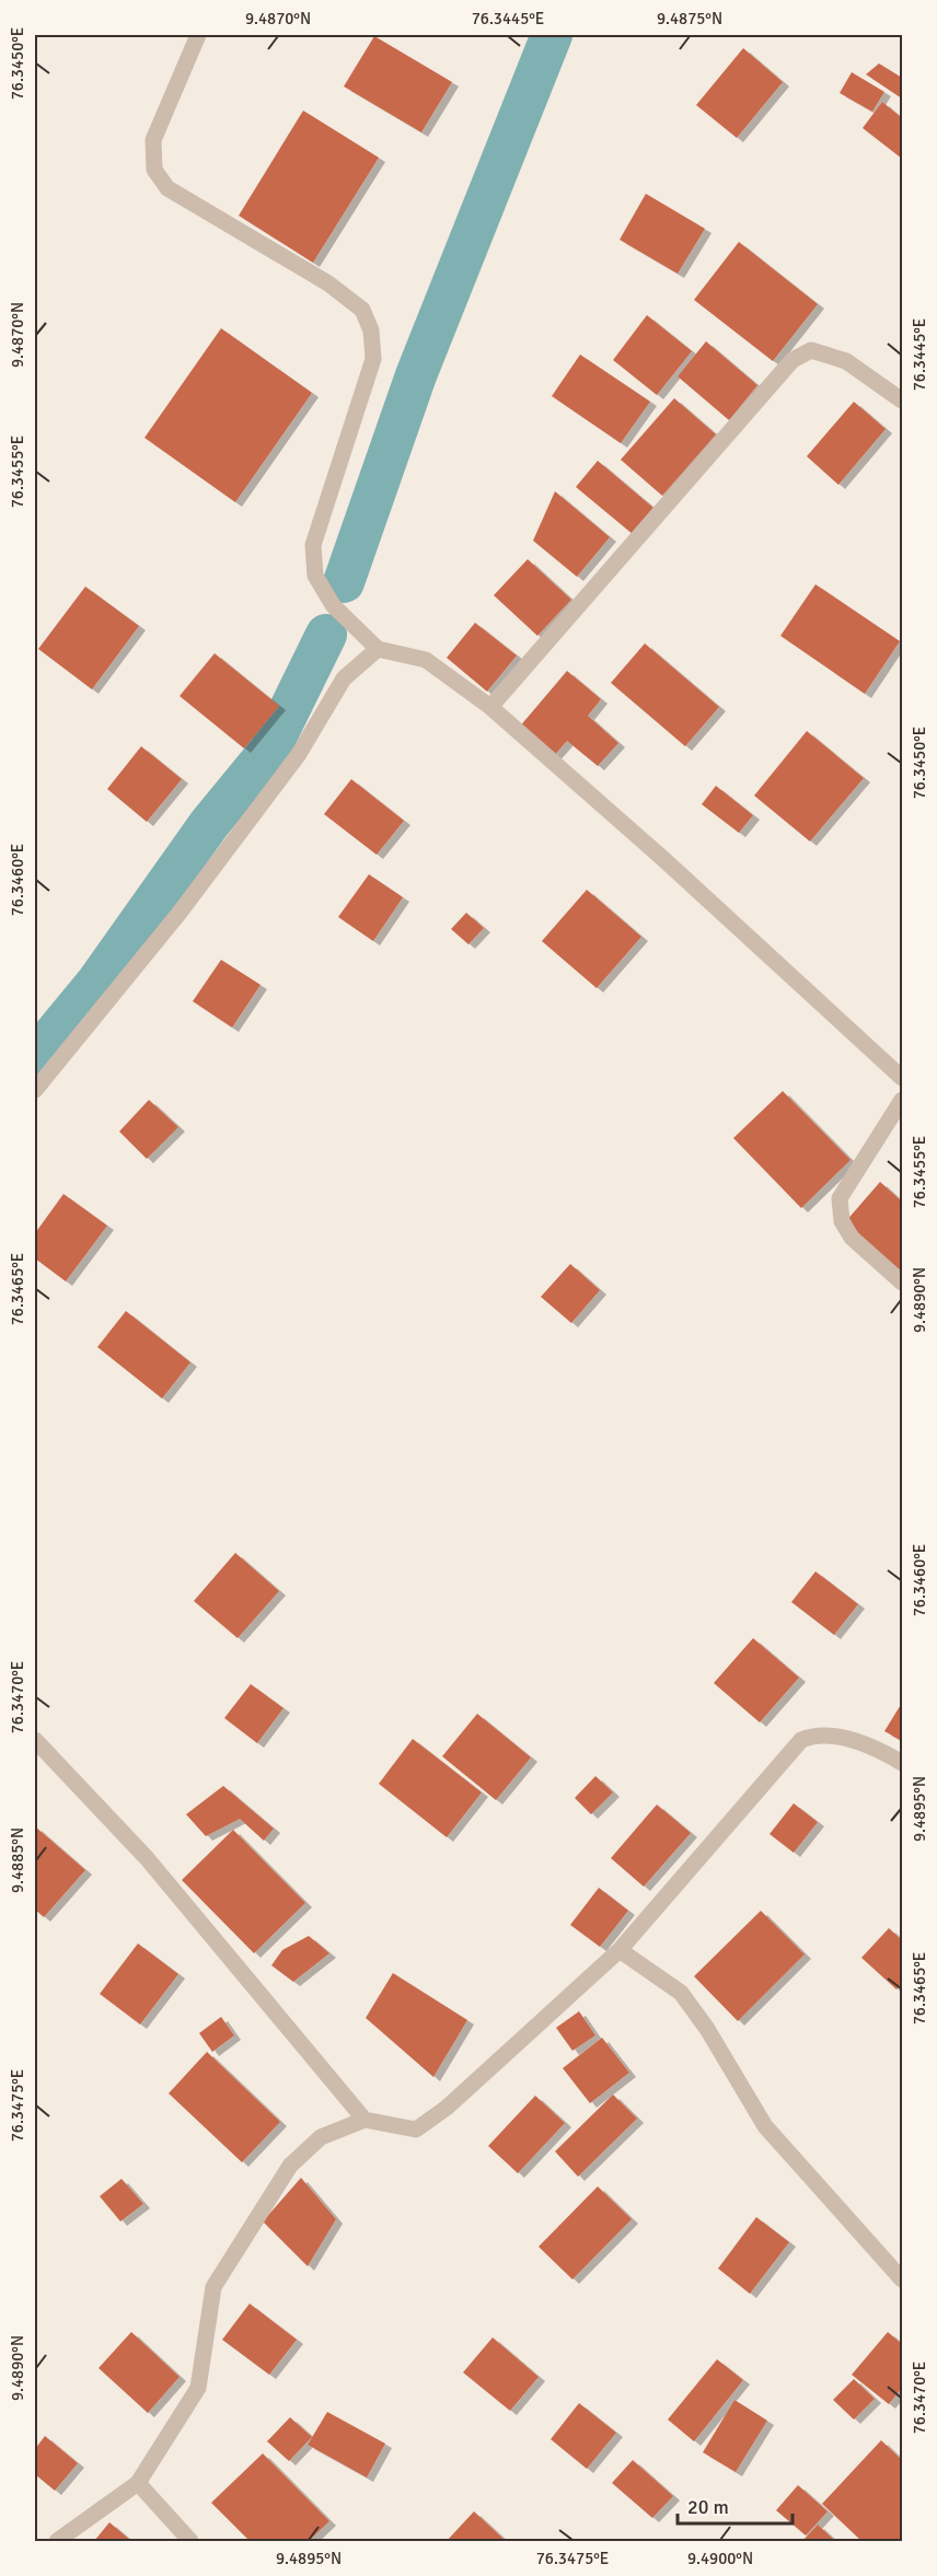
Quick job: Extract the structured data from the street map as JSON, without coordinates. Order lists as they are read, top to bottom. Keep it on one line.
{"scale_bar":"20 m","coordinates":["9.4870°N","76.3445°E","9.4875°N","76.3450°E","76.3455°E","76.3460°E","76.3465°E","9.4890°N","76.3470°E","9.4895°N","9.4885°N","76.3475°E","9.4900°N"]}
